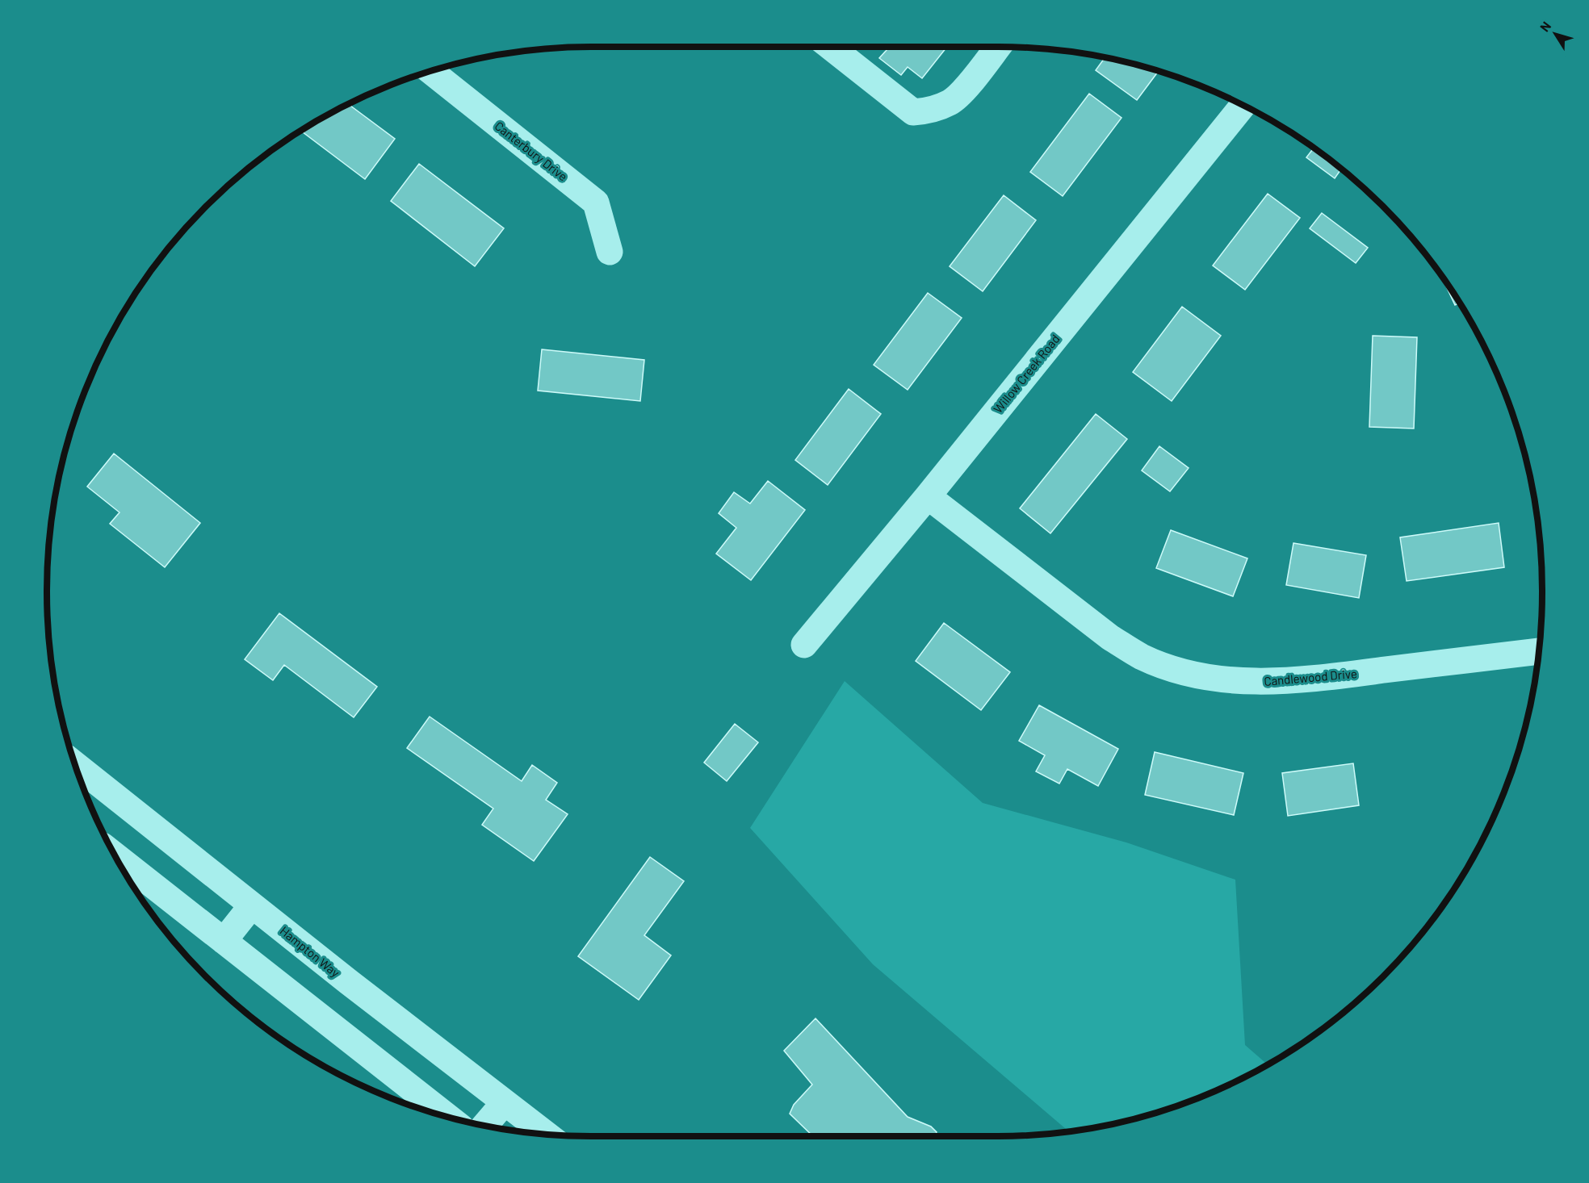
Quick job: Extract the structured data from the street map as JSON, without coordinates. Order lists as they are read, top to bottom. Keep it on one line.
{"streets":{"street":["Canterbury Drive","Willow Creek Road","Candlewood Drive","Hampton Way"]},"crossings":[["Willow Creek Road","Candlewood Drive"]],"north":"top left"}
